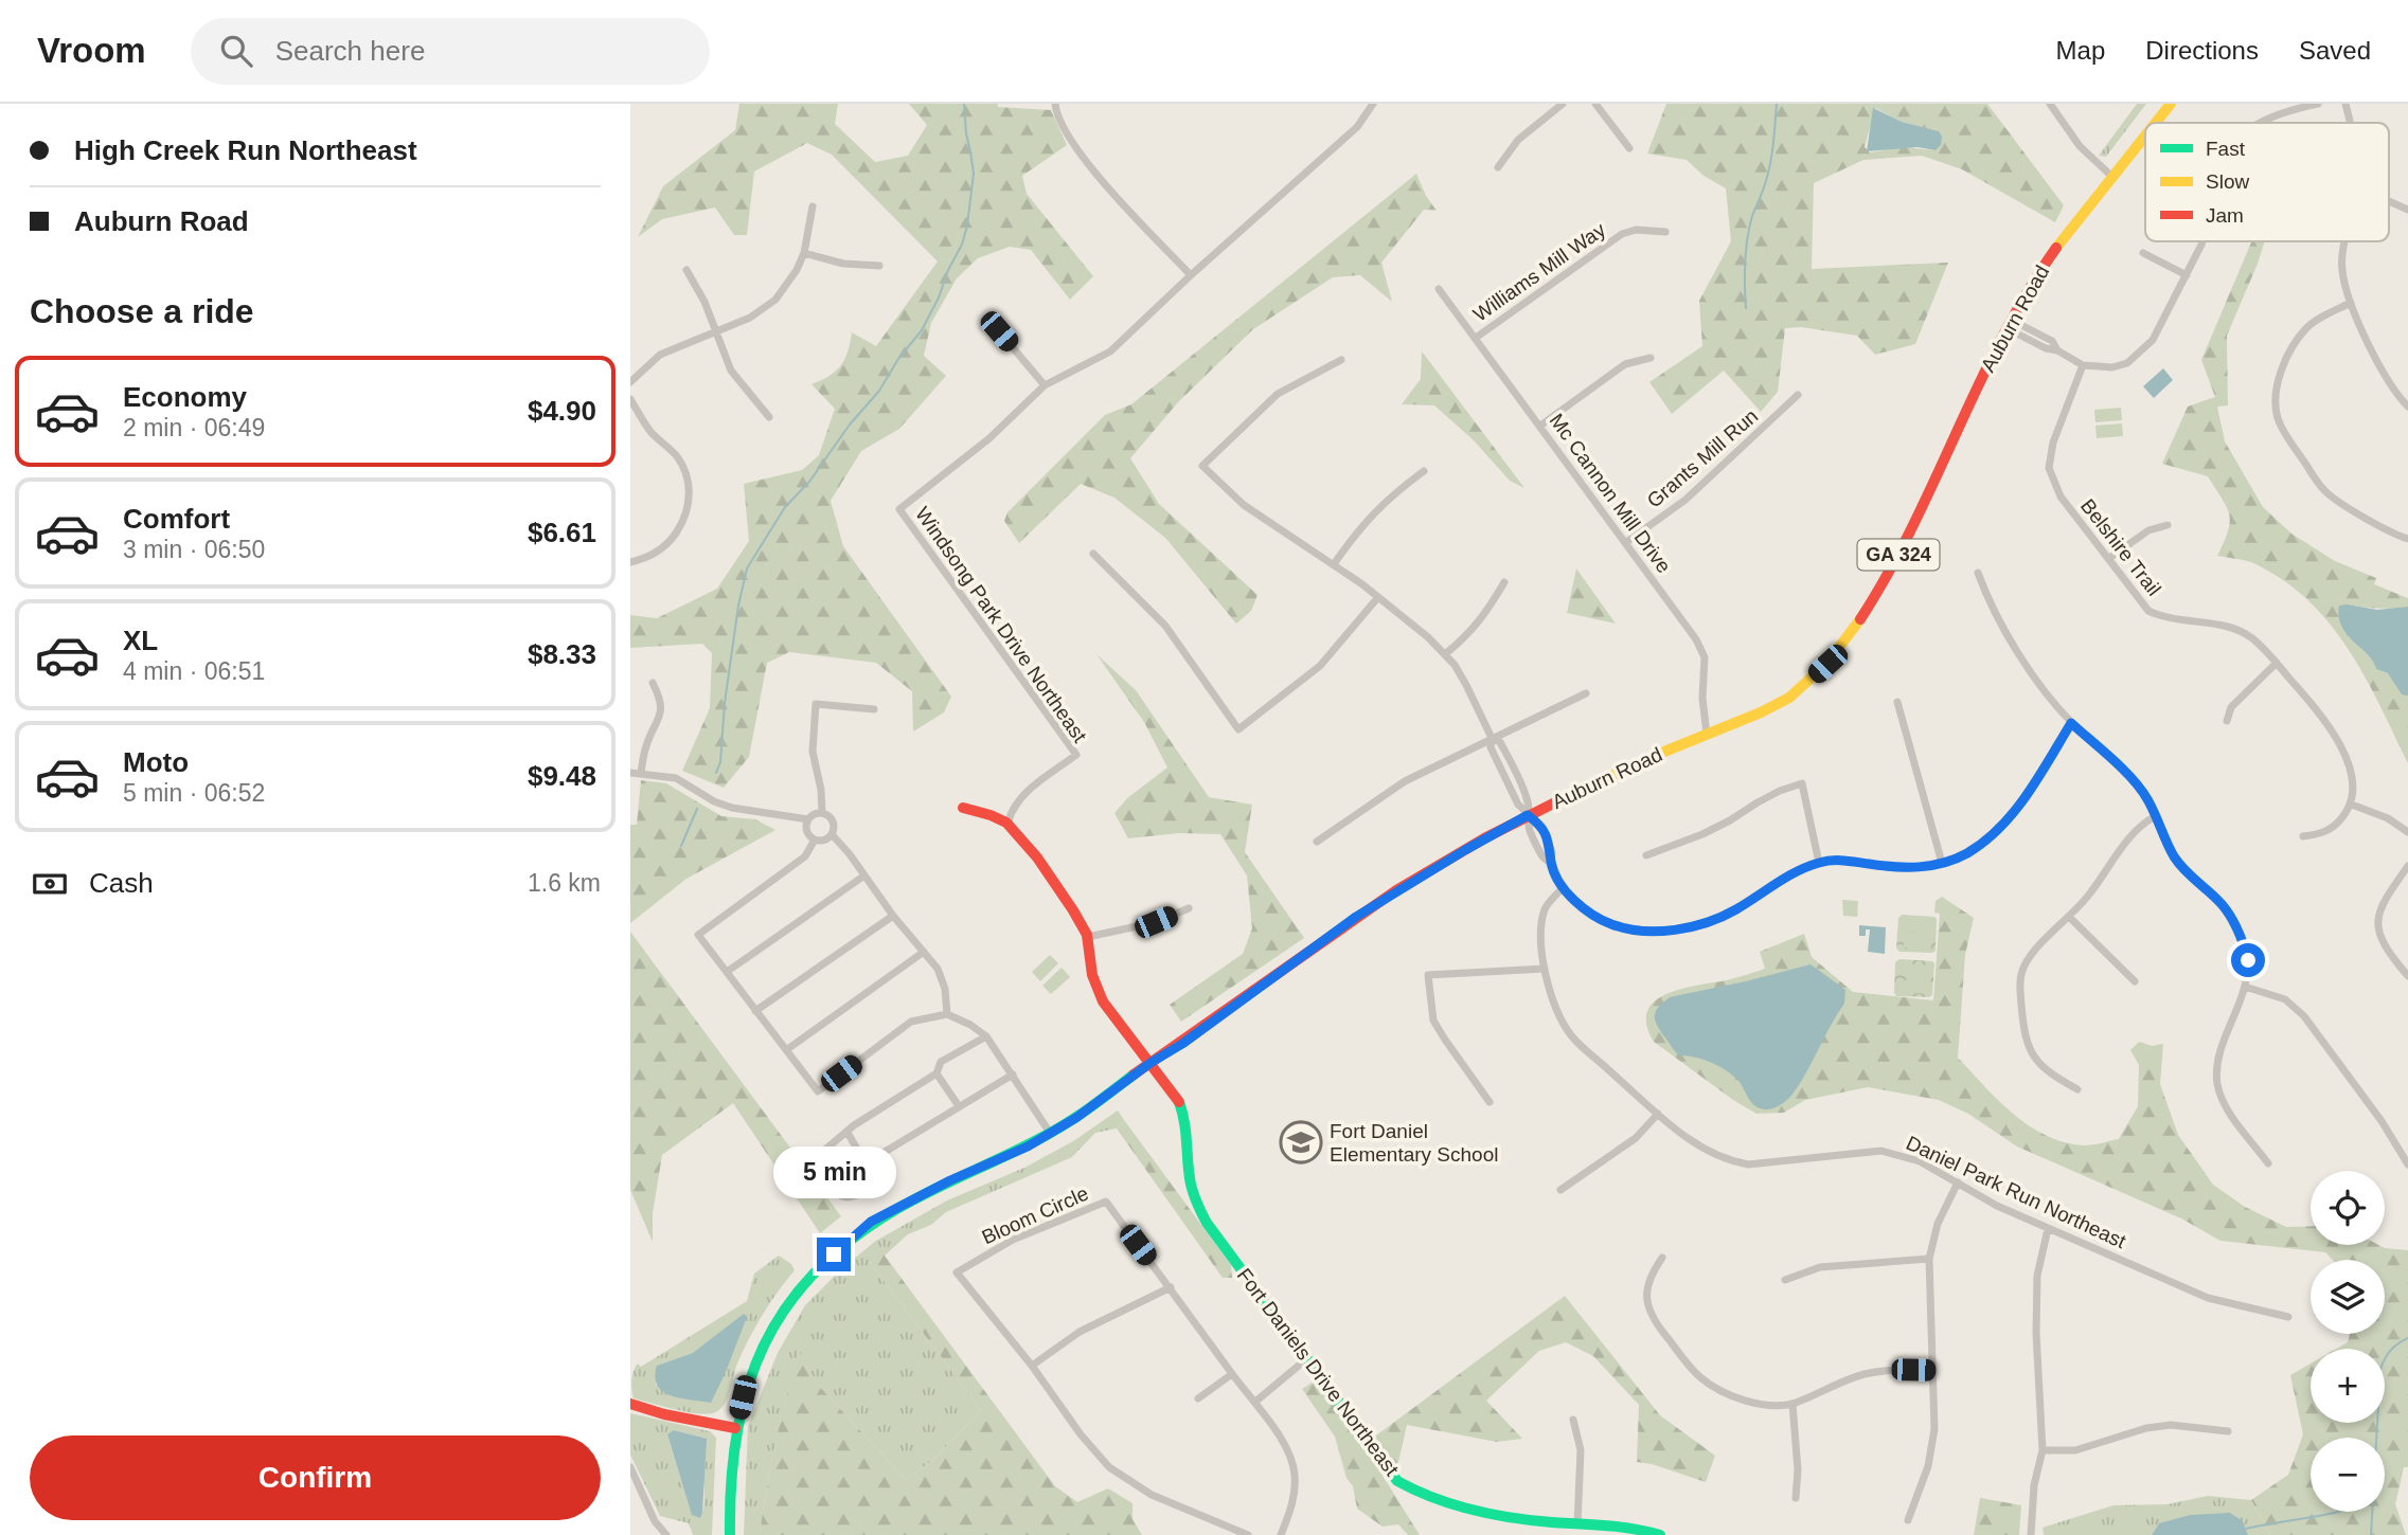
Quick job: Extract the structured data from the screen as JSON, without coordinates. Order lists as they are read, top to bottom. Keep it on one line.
{"streets":{"main road":["Auburn Road","GA 324","Fort Daniels Drive Northeast"],"street":["Williams Mill Way","Grants Mill Run","Mc Cannon Mill Drive","Belshire Trail","Windsong Park Drive Northeast","Daniel Park Run Northeast","Bloom Circle"]},"crossings":[["Williams Mill Way","Mc Cannon Mill Drive"],["Auburn Road","Mc Cannon Mill Drive"],["Auburn Road","Fort Daniels Drive Northeast"],["Grants Mill Run","Mc Cannon Mill Drive"]],"places":{"school or university":["Fort Daniel Elementary School"]},"legend":["Fast","Slow","Jam"],"page":{"header":"Vroom","search":"Search here","nav":["Map","Directions","Saved"],"banner":["High Creek Run Northeast","Auburn Road"],"heading":"Choose a ride","list":[{"name":"Economy","note":"2 min · 06:49","value":"$4.90"},{"name":"Comfort","note":"3 min · 06:50","value":"$6.61"},{"name":"XL","note":"4 min · 06:51","value":"$8.33"},{"name":"Moto","note":"5 min · 06:52","value":"$9.48"}],"pay":["Cash","1.6 km"],"bubble":"5 min","map_buttons":["+","−"],"buttons":"Confirm"}}
